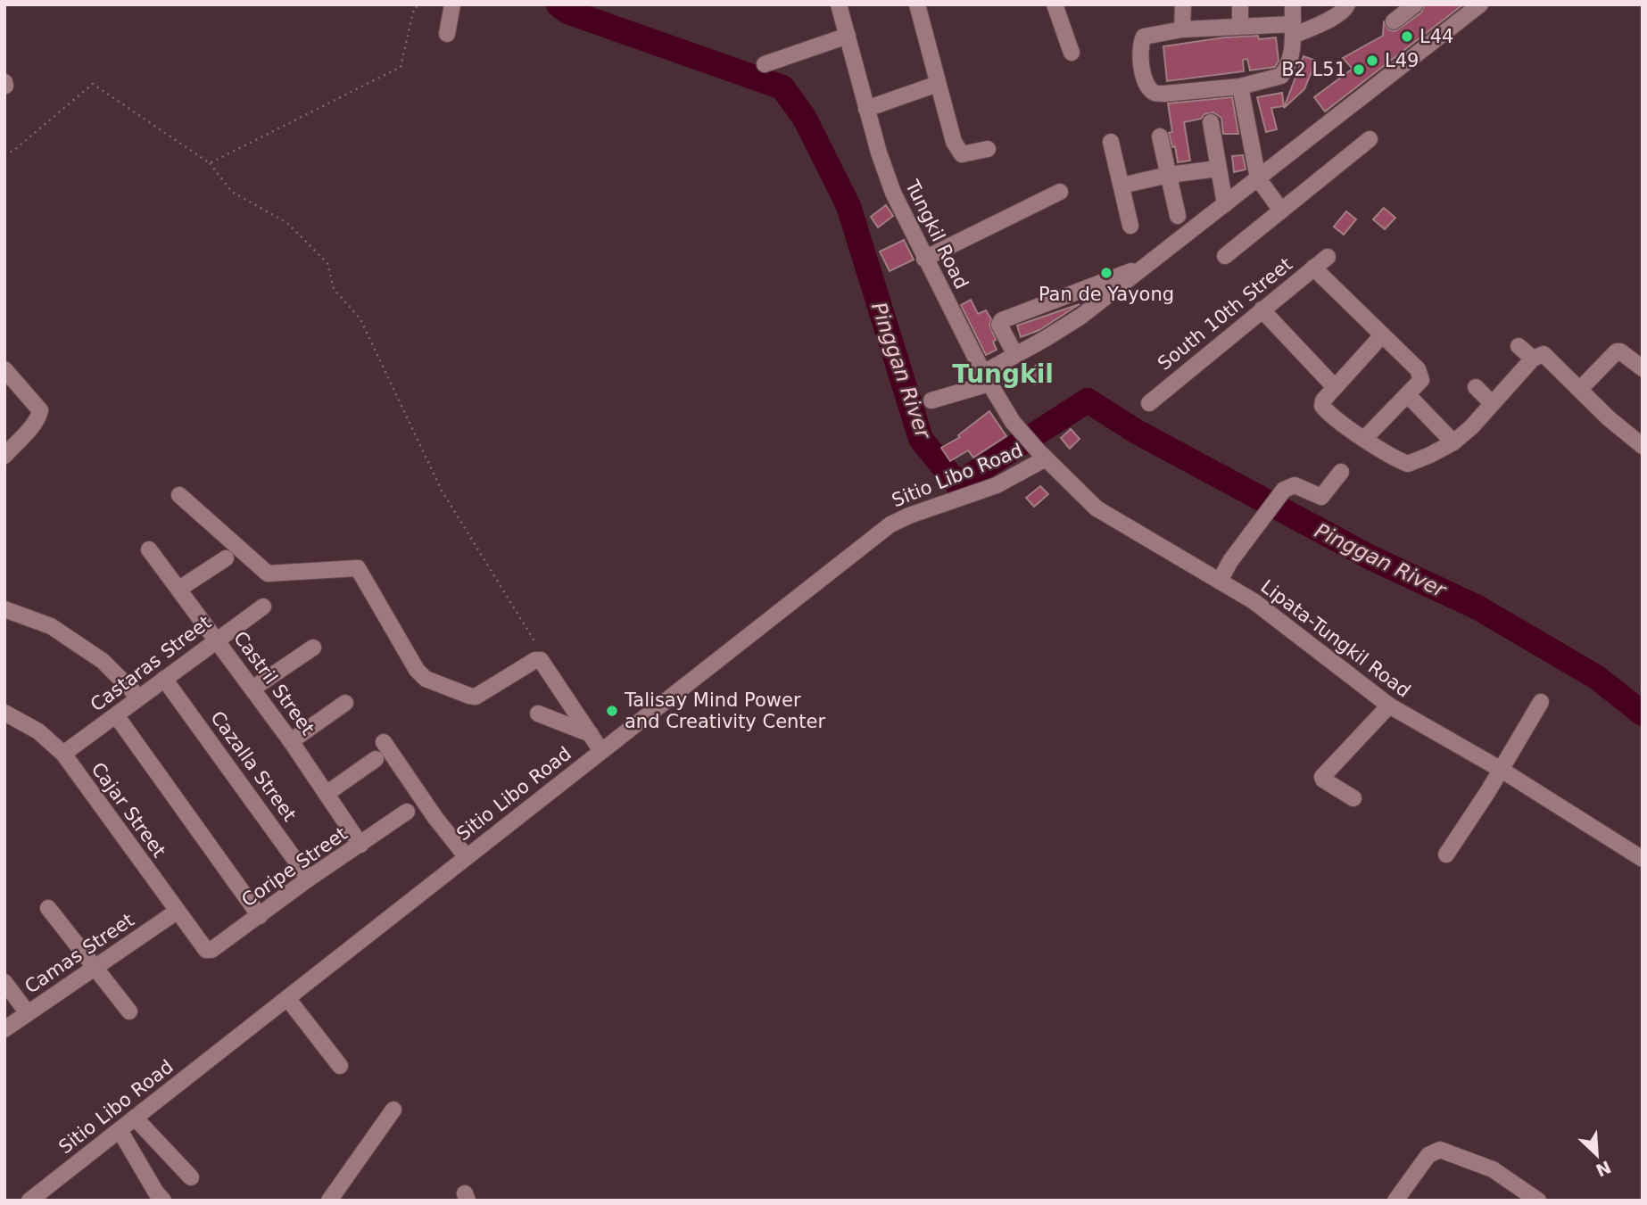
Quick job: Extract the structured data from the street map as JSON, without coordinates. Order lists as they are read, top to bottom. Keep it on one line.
{"streets":{"street":["Tungkil Road","South 10th Street","Sitio Libo Road","Lipata-Tungkil Road","Castaras Street","Castril Street","Cazalla Street","Cajar Street","Coripe Street","Camas Street"]},"crossings":[["Tungkil Road","Sitio Libo Road"],["Tungkil Road","Lipata-Tungkil Road"],["Sitio Libo Road","Lipata-Tungkil Road"],["Castaras Street","Castril Street"],["Castaras Street","Cazalla Street"],["Castaras Street","Cajar Street"],["Castril Street","Coripe Street"],["Cazalla Street","Coripe Street"],["Cajar Street","Coripe Street"],["Cajar Street","Camas Street"]],"districts":["Tungkil"],"water":["Pinggan River"],"places":["L44","L49","B2 L51","Pan de Yayong","Talisay Mind Power and Creativity Center"],"north":"bottom right"}
